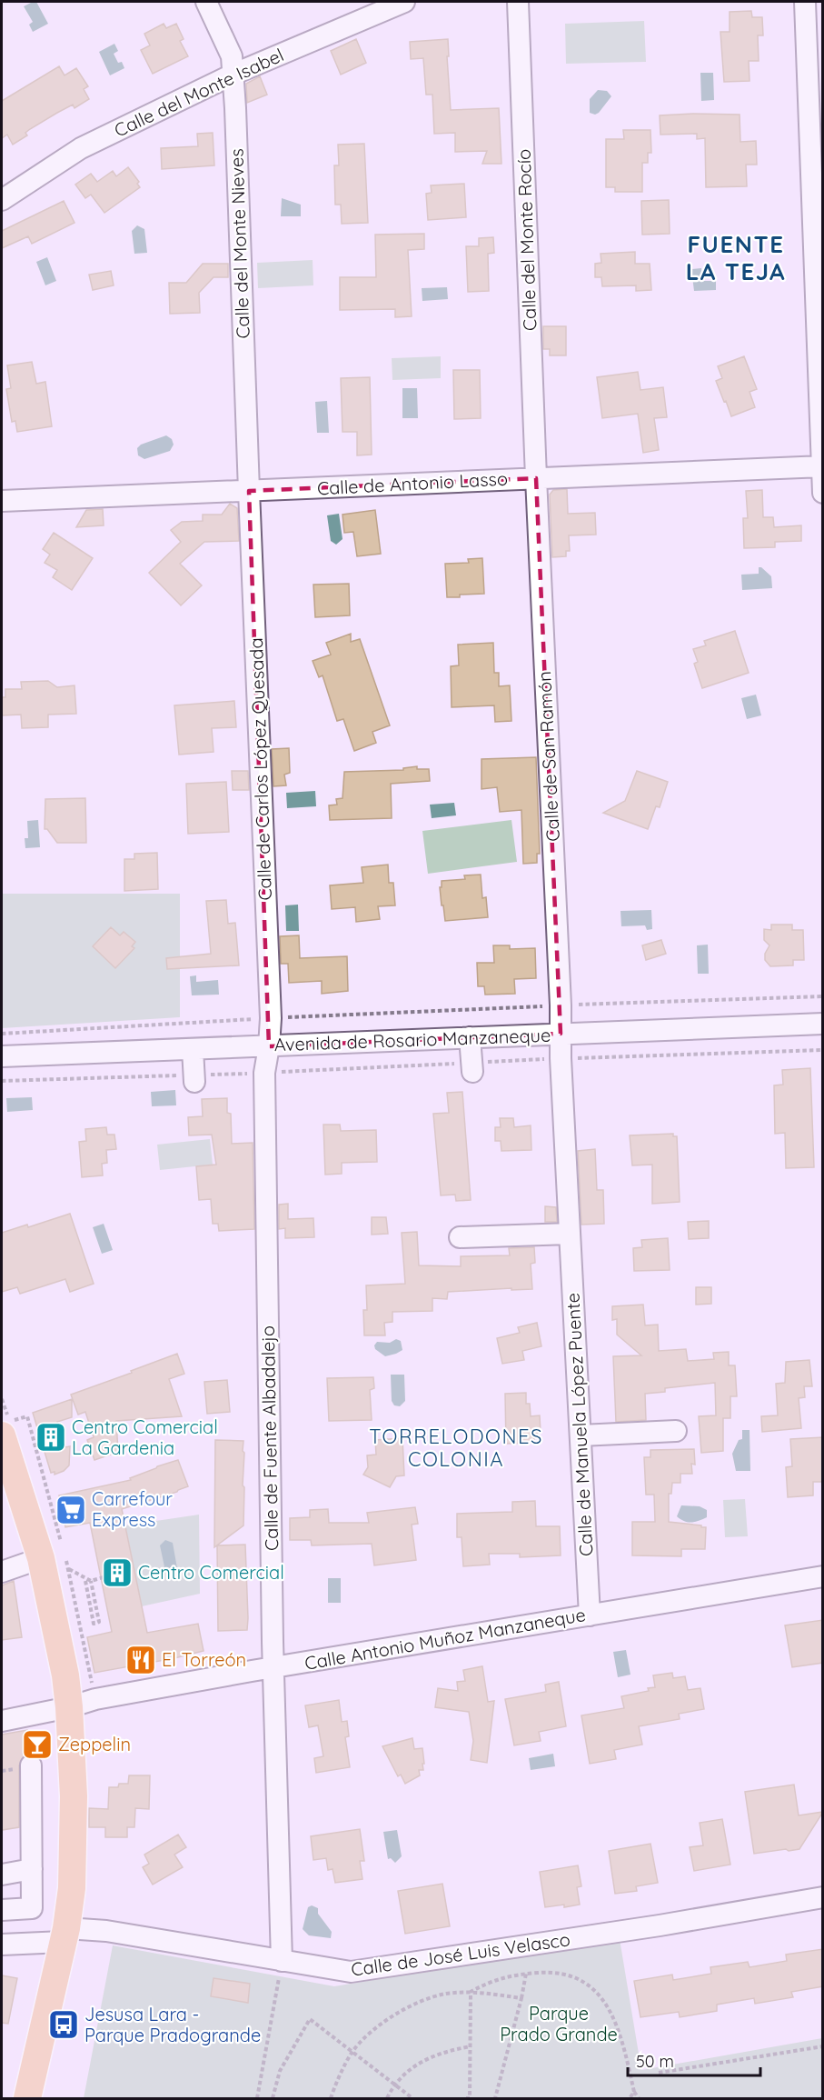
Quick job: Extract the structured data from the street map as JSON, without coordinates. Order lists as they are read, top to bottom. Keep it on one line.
{"streets":{"street":["Calle del Monte Isabel","Calle del Monte Rocío","Calle del Monte Nieves","Calle de Antonio Lasso","Calle de San Ramón","Calle de Carlos López Quesada","Avenida de Rosario Manzaneque","Calle de Manuela López Puente","Calle de Fuente Albadalejo","Calle Antonio Muñoz Manzaneque","Calle de José Luis Velasco"]},"crossings":[["Calle del Monte Isabel","Calle del Monte Nieves"],["Calle del Monte Rocío","Calle de Antonio Lasso"],["Calle del Monte Rocío","Calle de San Ramón"],["Calle del Monte Nieves","Calle de Antonio Lasso"],["Calle del Monte Nieves","Calle de Carlos López Quesada"],["Calle de Antonio Lasso","Calle de San Ramón"],["Calle de Antonio Lasso","Calle de Carlos López Quesada"],["Calle de San Ramón","Avenida de Rosario Manzaneque"],["Calle de San Ramón","Calle de Manuela López Puente"],["Calle de Carlos López Quesada","Avenida de Rosario Manzaneque"],["Calle de Carlos López Quesada","Calle de Fuente Albadalejo"],["Avenida de Rosario Manzaneque","Calle de Manuela López Puente"],["Avenida de Rosario Manzaneque","Calle de Fuente Albadalejo"],["Calle de Manuela López Puente","Calle Antonio Muñoz Manzaneque"],["Calle de Fuente Albadalejo","Calle Antonio Muñoz Manzaneque"],["Calle de Fuente Albadalejo","Calle de José Luis Velasco"]],"districts":["FUENTE LA TEJA","TORRELODONES COLONIA"],"parks":["Parque Prado Grande"],"places":{"building":["Centro Comercial La Gardenia","Centro Comercial"],"supermarket":["Carrefour Express"],"restaurant":["El Torreón"],"bar":["Zeppelin"],"bus stop":["Jesusa Lara - Parque Pradogrande"]},"scale_bar":"50 m"}
